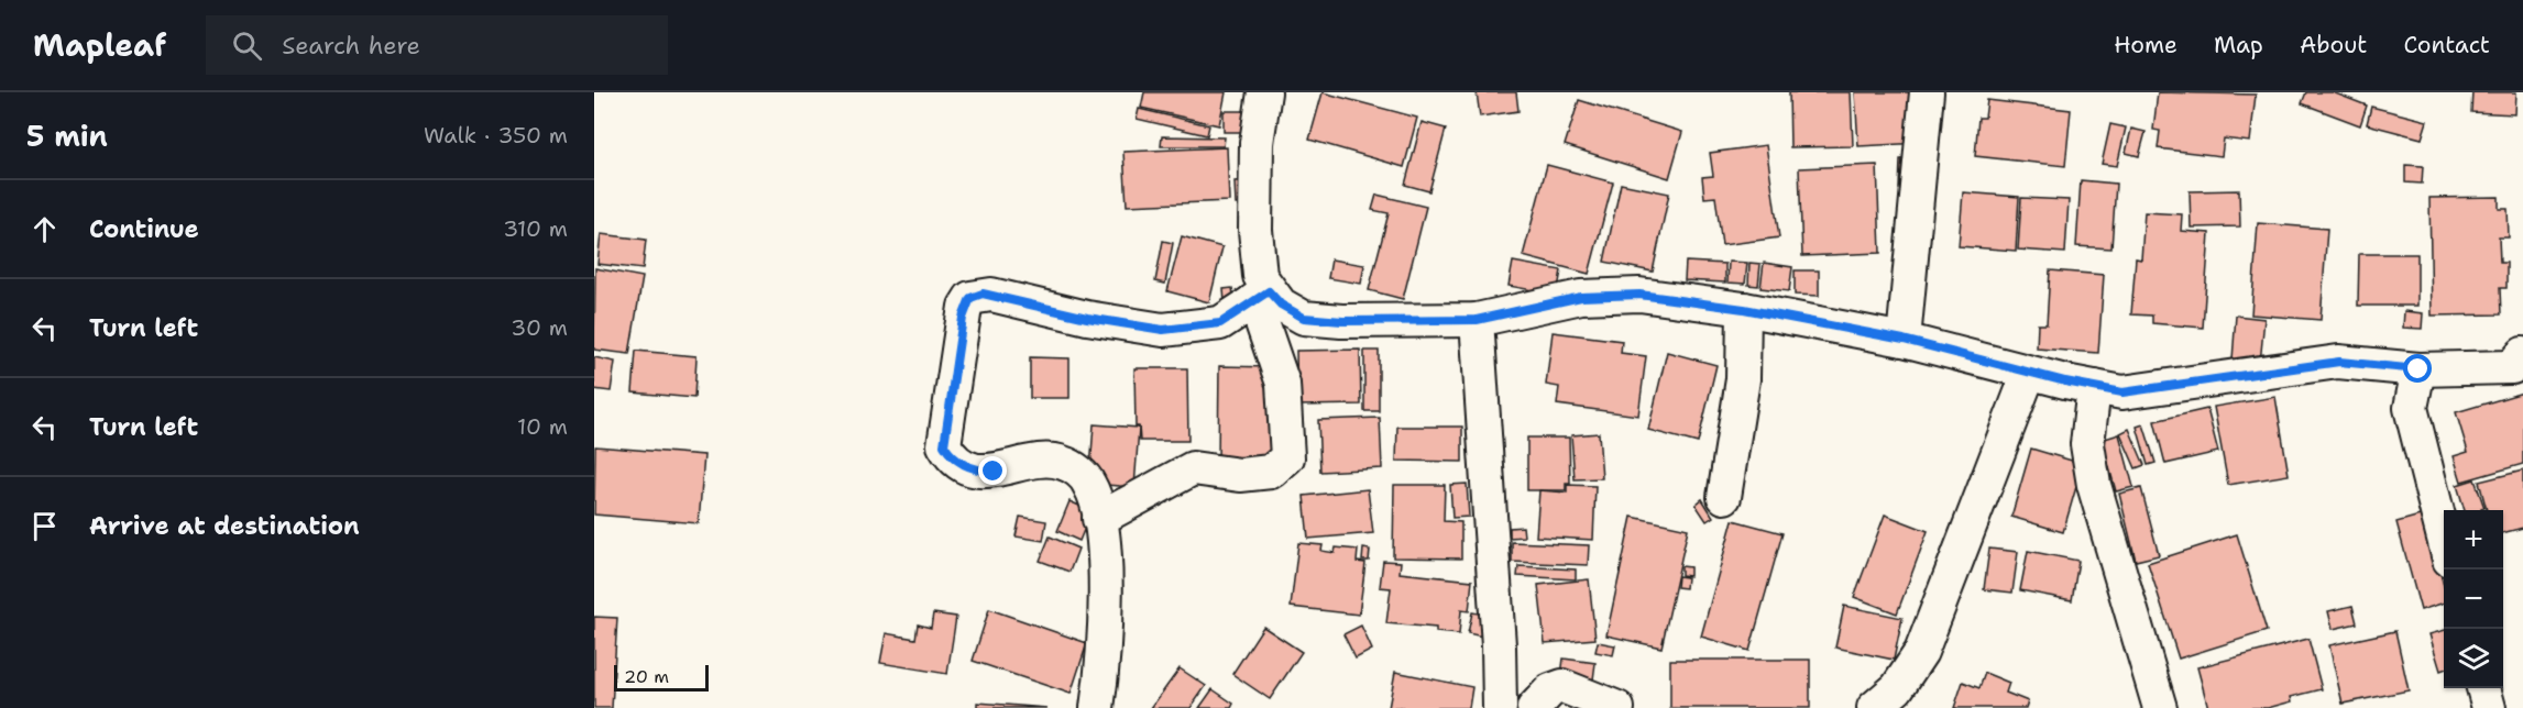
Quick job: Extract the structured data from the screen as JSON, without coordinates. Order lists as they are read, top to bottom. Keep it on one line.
{"scale_bar":"20 m","page":{"header":"Mapleaf","search":"Search here","nav":["Home","Map","About","Contact"],"heading":["5 min","Walk · 350 m"],"list":[["Continue","310 m"],["Turn left","30 m"],["Turn left","10 m"],"Arrive at destination"],"map_buttons":["+","−"],"scale":"20 m"}}
